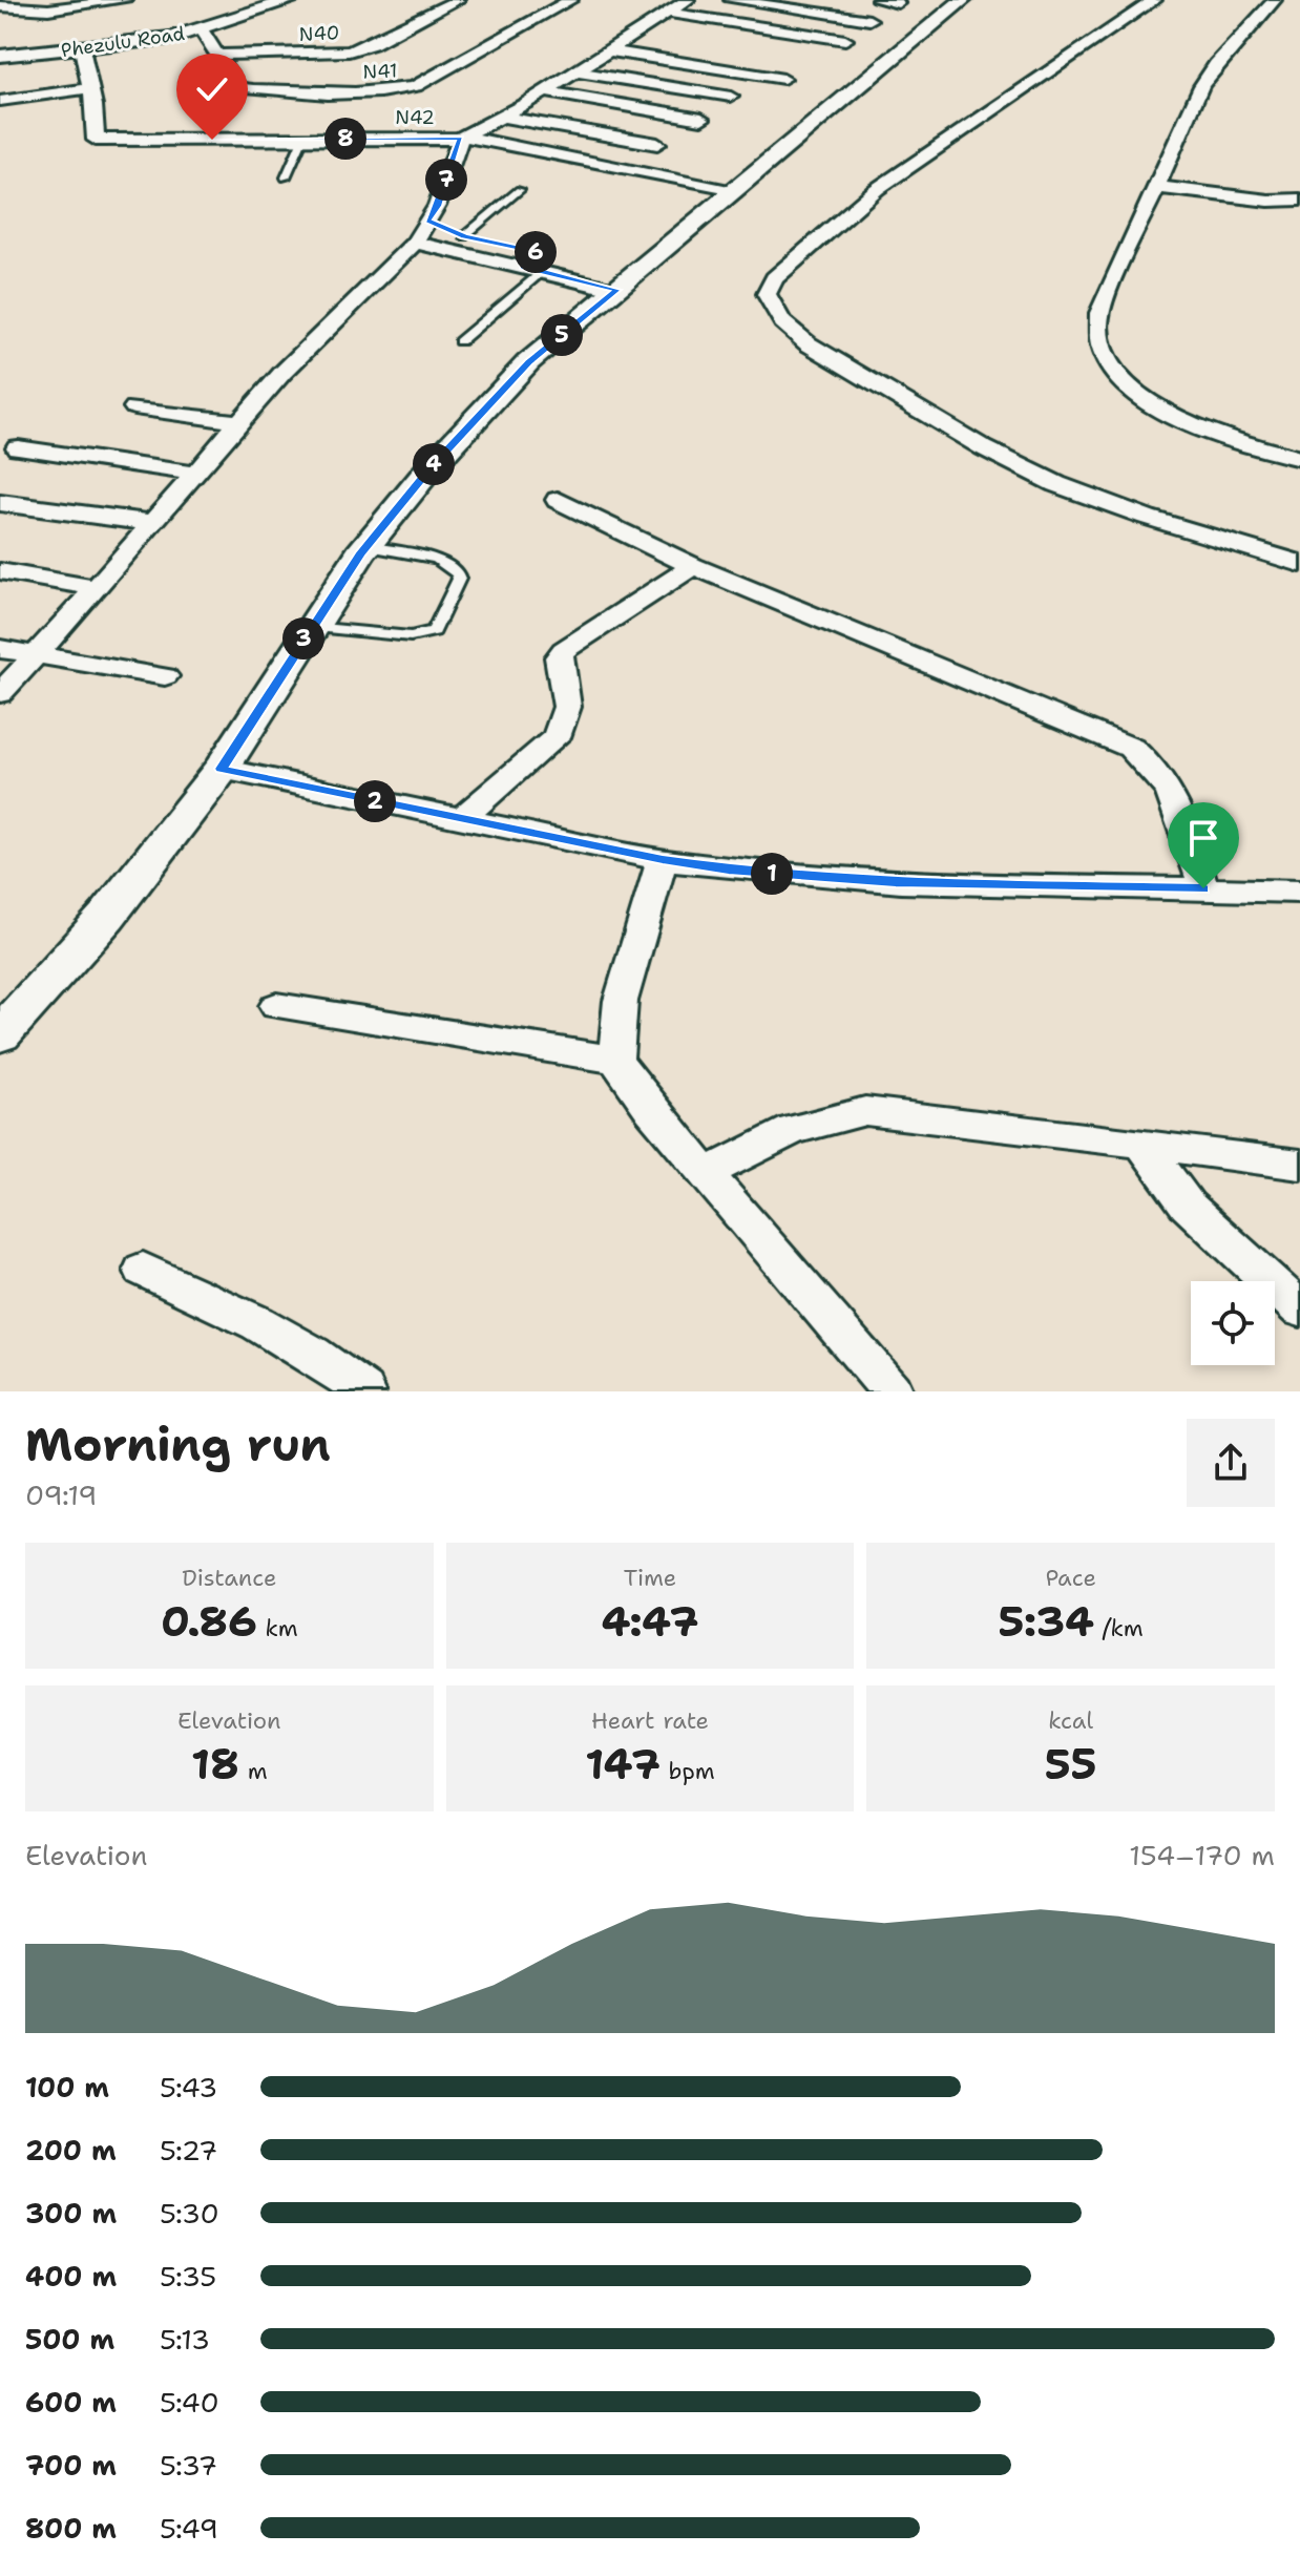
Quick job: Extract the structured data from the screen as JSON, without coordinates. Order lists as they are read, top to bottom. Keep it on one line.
{"streets":{"street":["N40","Phezulu Road","N41","N42"]},"crossings":[["N40","N41"],["Phezulu Road","N41"]],"page":{"pins":["8","7","6","5","4","3","2","1"],"heading":["Morning run","09:19"],"stats":[["Distance","0.86 km"],["Time","4:47"],["Pace","5:34 /km"],["Elevation","18 m"],["Heart rate","147 bpm"],["kcal","55"]],"chart":["Elevation","154–170 m"],"list":[{"name":"100 m","note":"5:43"},{"name":"200 m","note":"5:27"},{"name":"300 m","note":"5:30"},{"name":"400 m","note":"5:35"},{"name":"500 m","note":"5:13"},{"name":"600 m","note":"5:40"},{"name":"700 m","note":"5:37"},{"name":"800 m","note":"5:49"}]}}
